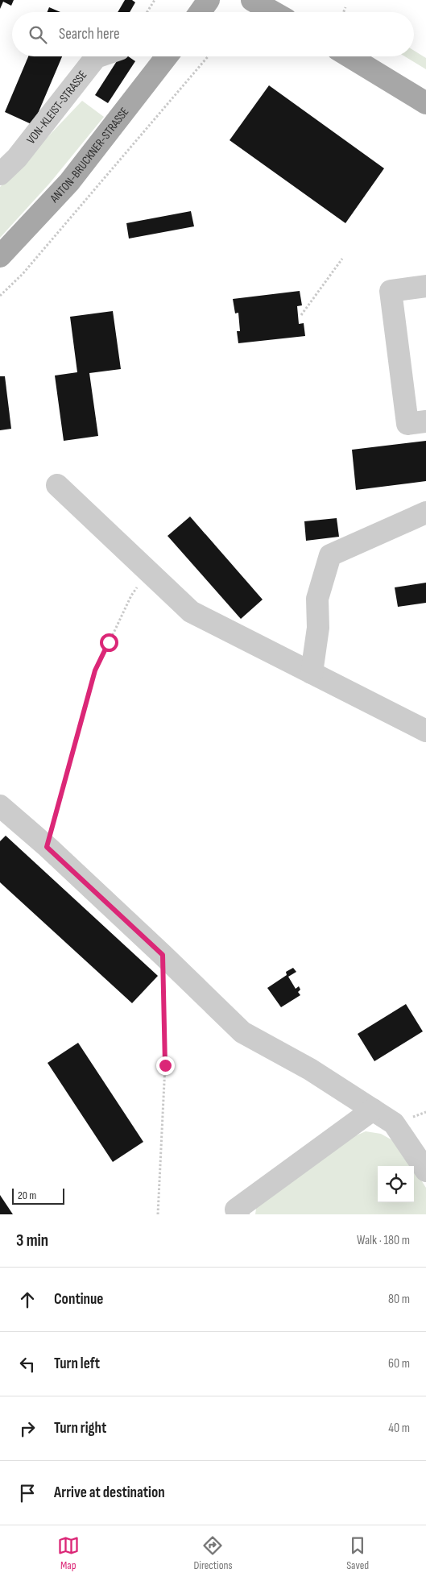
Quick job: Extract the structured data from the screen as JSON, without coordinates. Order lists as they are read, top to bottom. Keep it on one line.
{"streets":{"main road":["ANTON-BRUCKNER-STRASSE"],"street":["VON-KLEIST-STRASSE"]},"scale_bar":"20 m","page":{"search":"Search here","scale":"20 m","heading":["3 min","Walk · 180 m"],"list":[["Continue","80 m"],["Turn left","60 m"],["Turn right","40 m"],"Arrive at destination"],"nav":["Map","Directions","Saved"]}}
